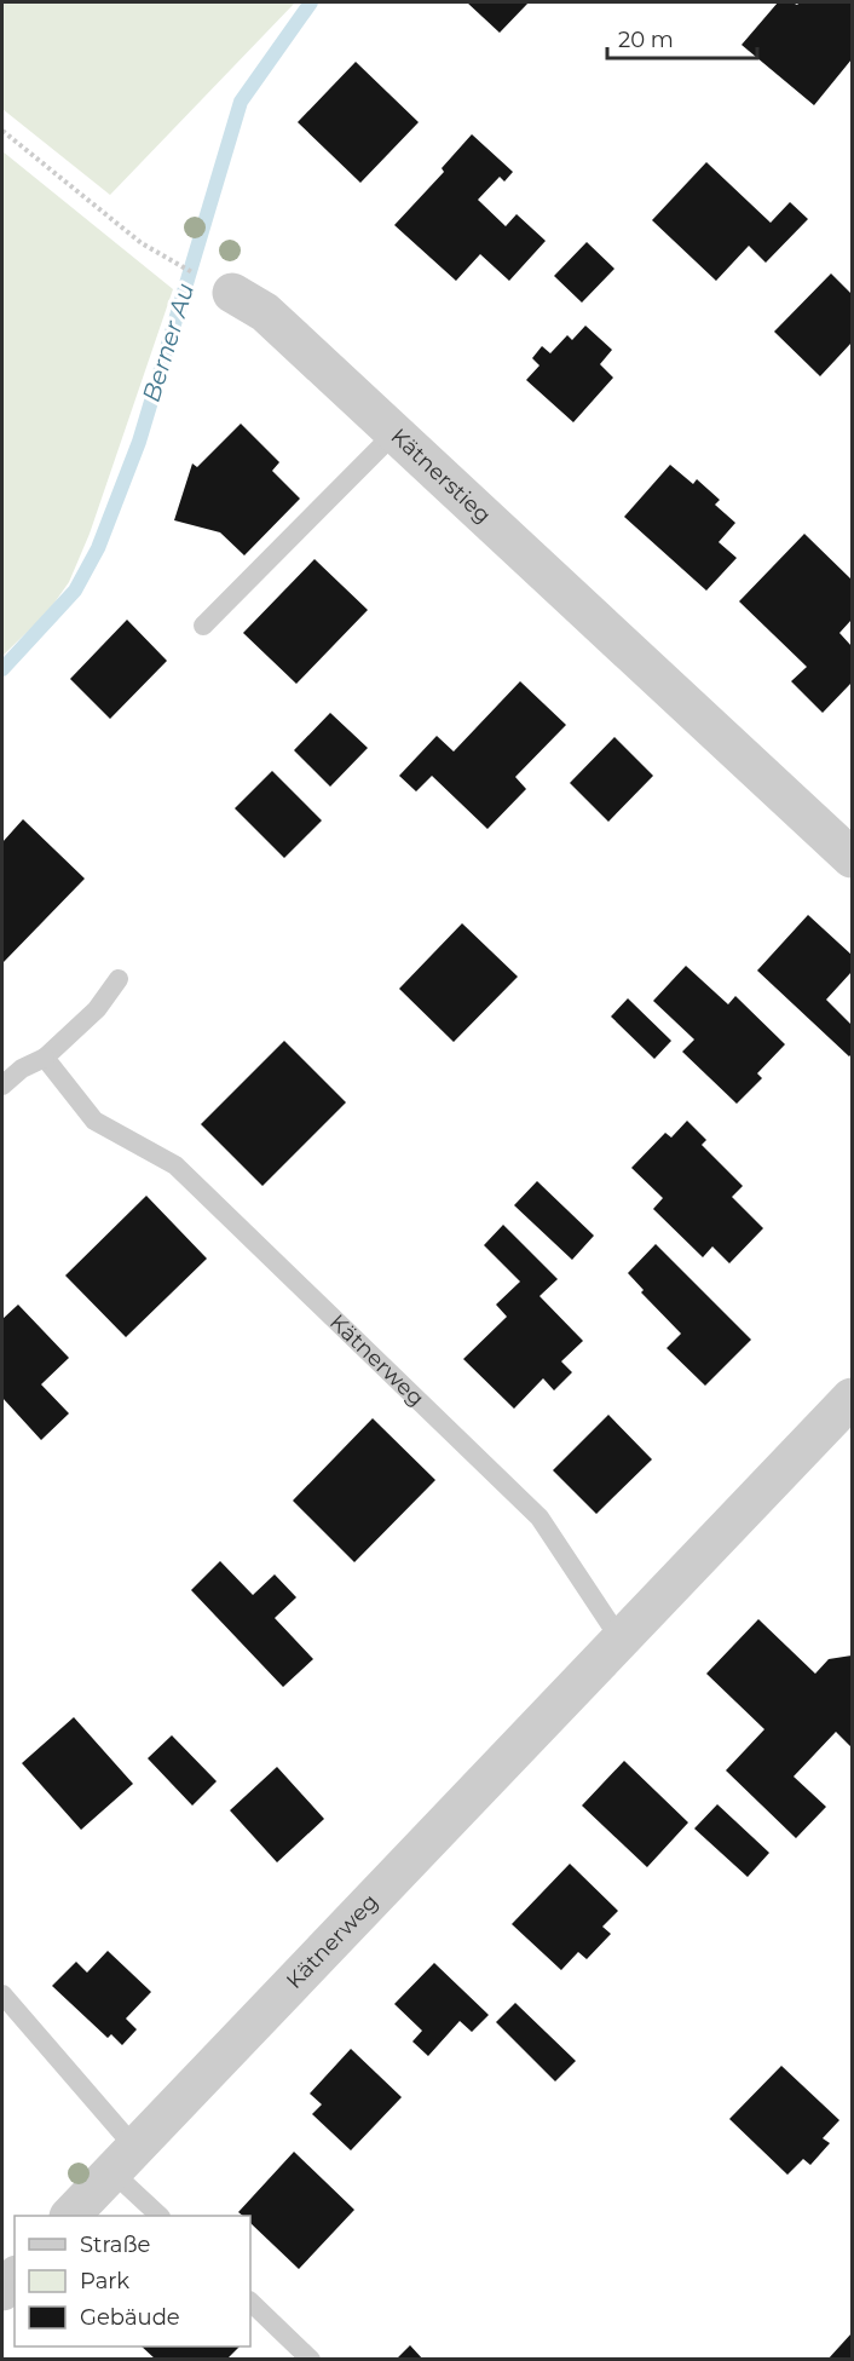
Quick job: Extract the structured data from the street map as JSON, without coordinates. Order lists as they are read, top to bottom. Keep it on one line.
{"streets":{"street":["Kätnerstieg","Kätnerweg"]},"water":["Berner Au"],"legend":["Straße","Park","Gebäude"],"scale_bar":"20 m"}
